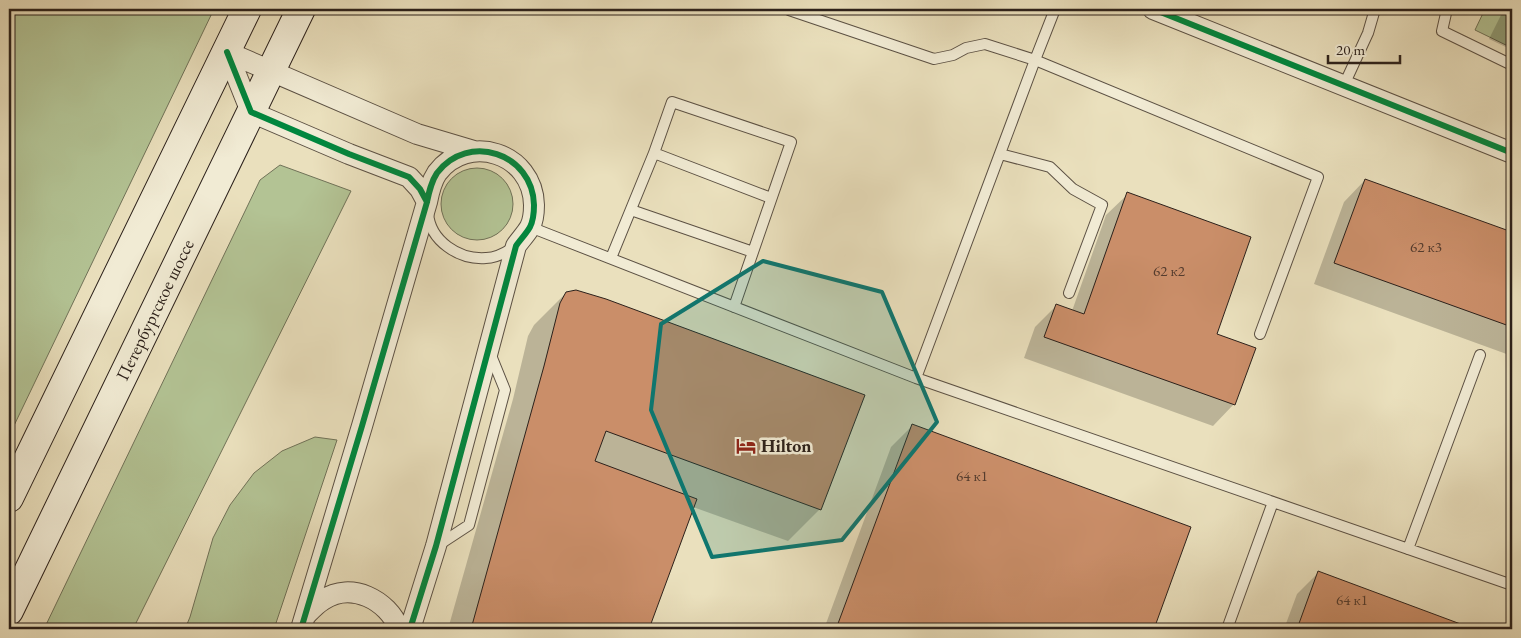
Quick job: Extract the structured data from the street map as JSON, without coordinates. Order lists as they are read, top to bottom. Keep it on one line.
{"streets":{"main road":["Петербургское шоссе"]},"places":{"hotel":["Hilton"]},"house_numbers":["62 к3","62 к2","64 к1","64 к1"],"scale_bar":"20 m"}
